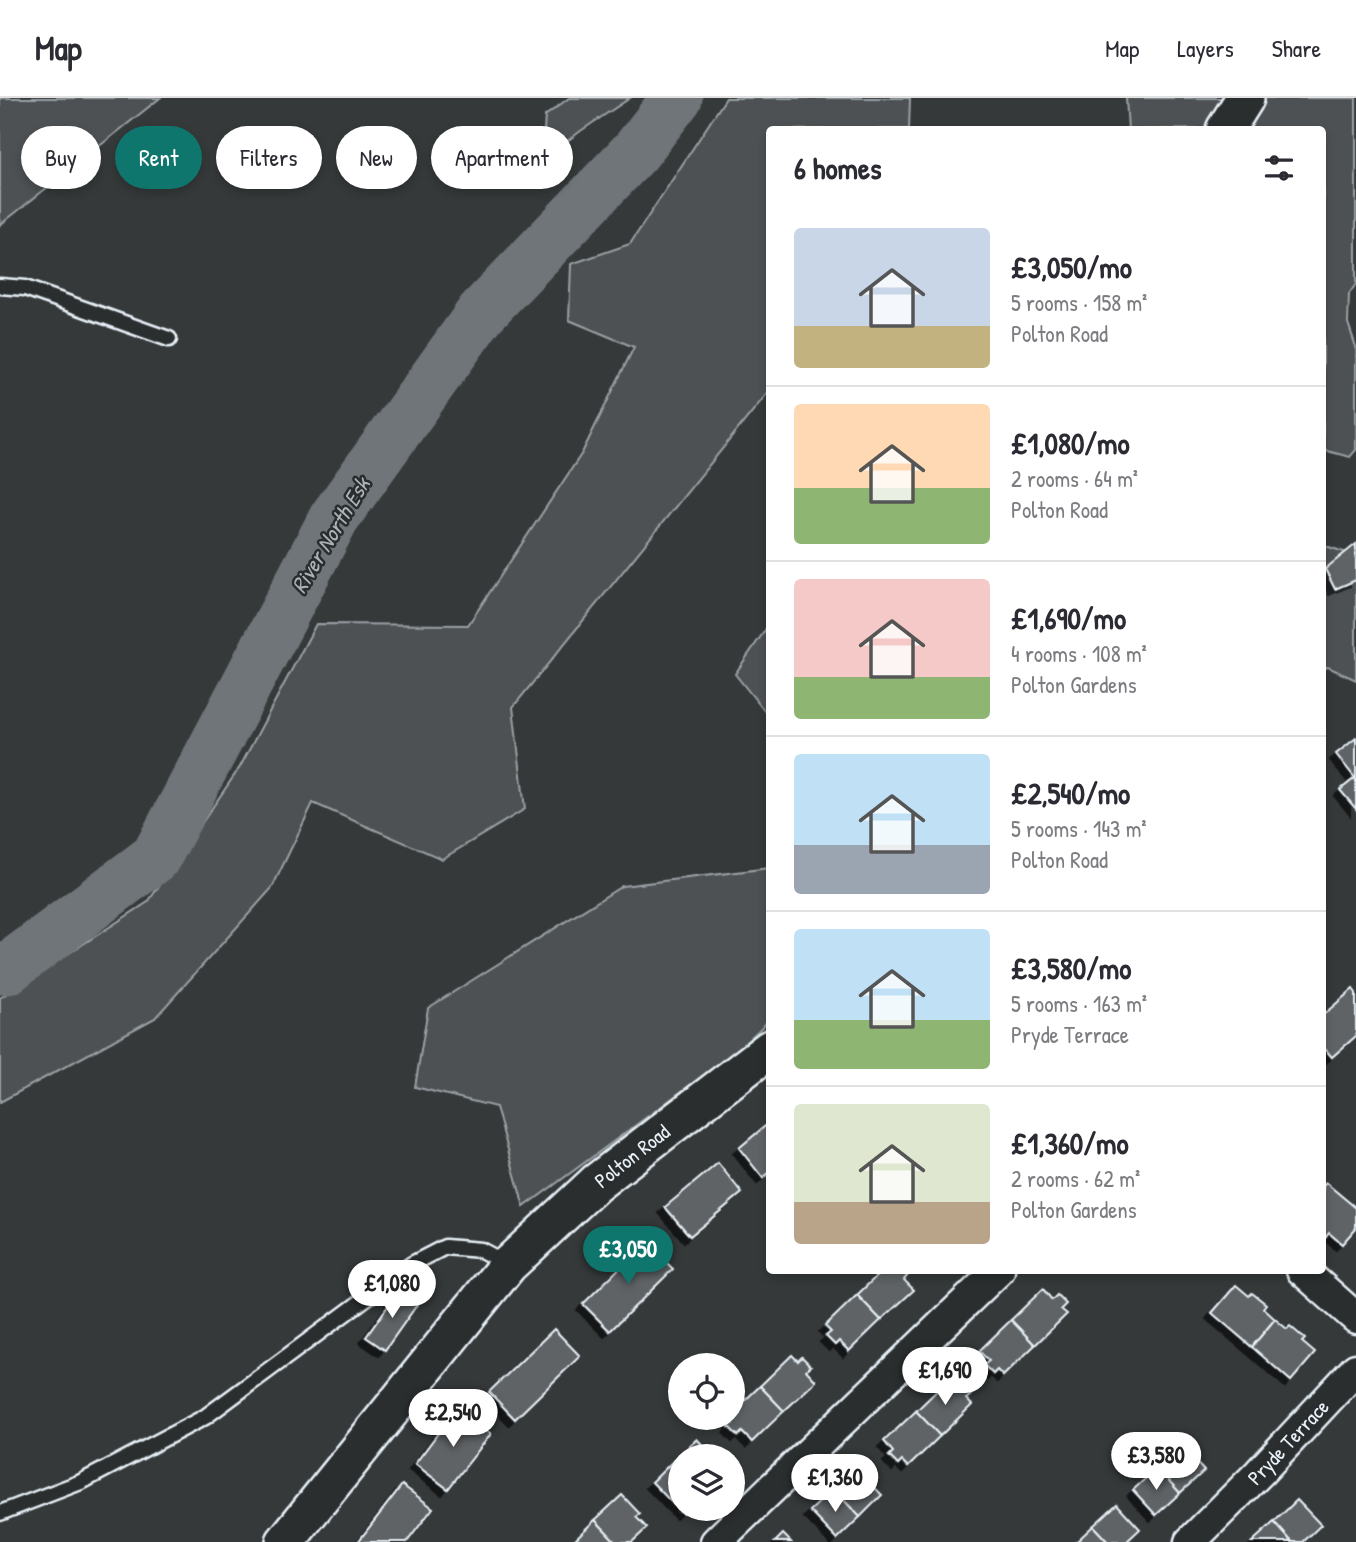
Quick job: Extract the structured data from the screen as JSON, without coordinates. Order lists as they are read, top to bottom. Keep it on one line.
{"streets":{"street":["Polton Road","Pryde Terrace"]},"water":["River North Esk"],"page":{"header":"Map","nav":["Map","Layers","Share"],"chip":["Buy","Rent","Filters","New","Apartment"],"heading":"6 homes","list":[{"name":"£3,050/mo","note":"5 rooms · 158 m² · Polton Road"},{"name":"£1,080/mo","note":"2 rooms · 64 m² · Polton Road"},{"name":"£1,690/mo","note":"4 rooms · 108 m² · Polton Gardens"},{"name":"£2,540/mo","note":"5 rooms · 143 m² · Polton Road"},{"name":"£3,580/mo","note":"5 rooms · 163 m² · Pryde Terrace"},{"name":"£1,360/mo","note":"2 rooms · 62 m² · Polton Gardens"}],"price":["£3,050","£1,080","£1,690","£2,540","£3,580","£1,360"]}}
